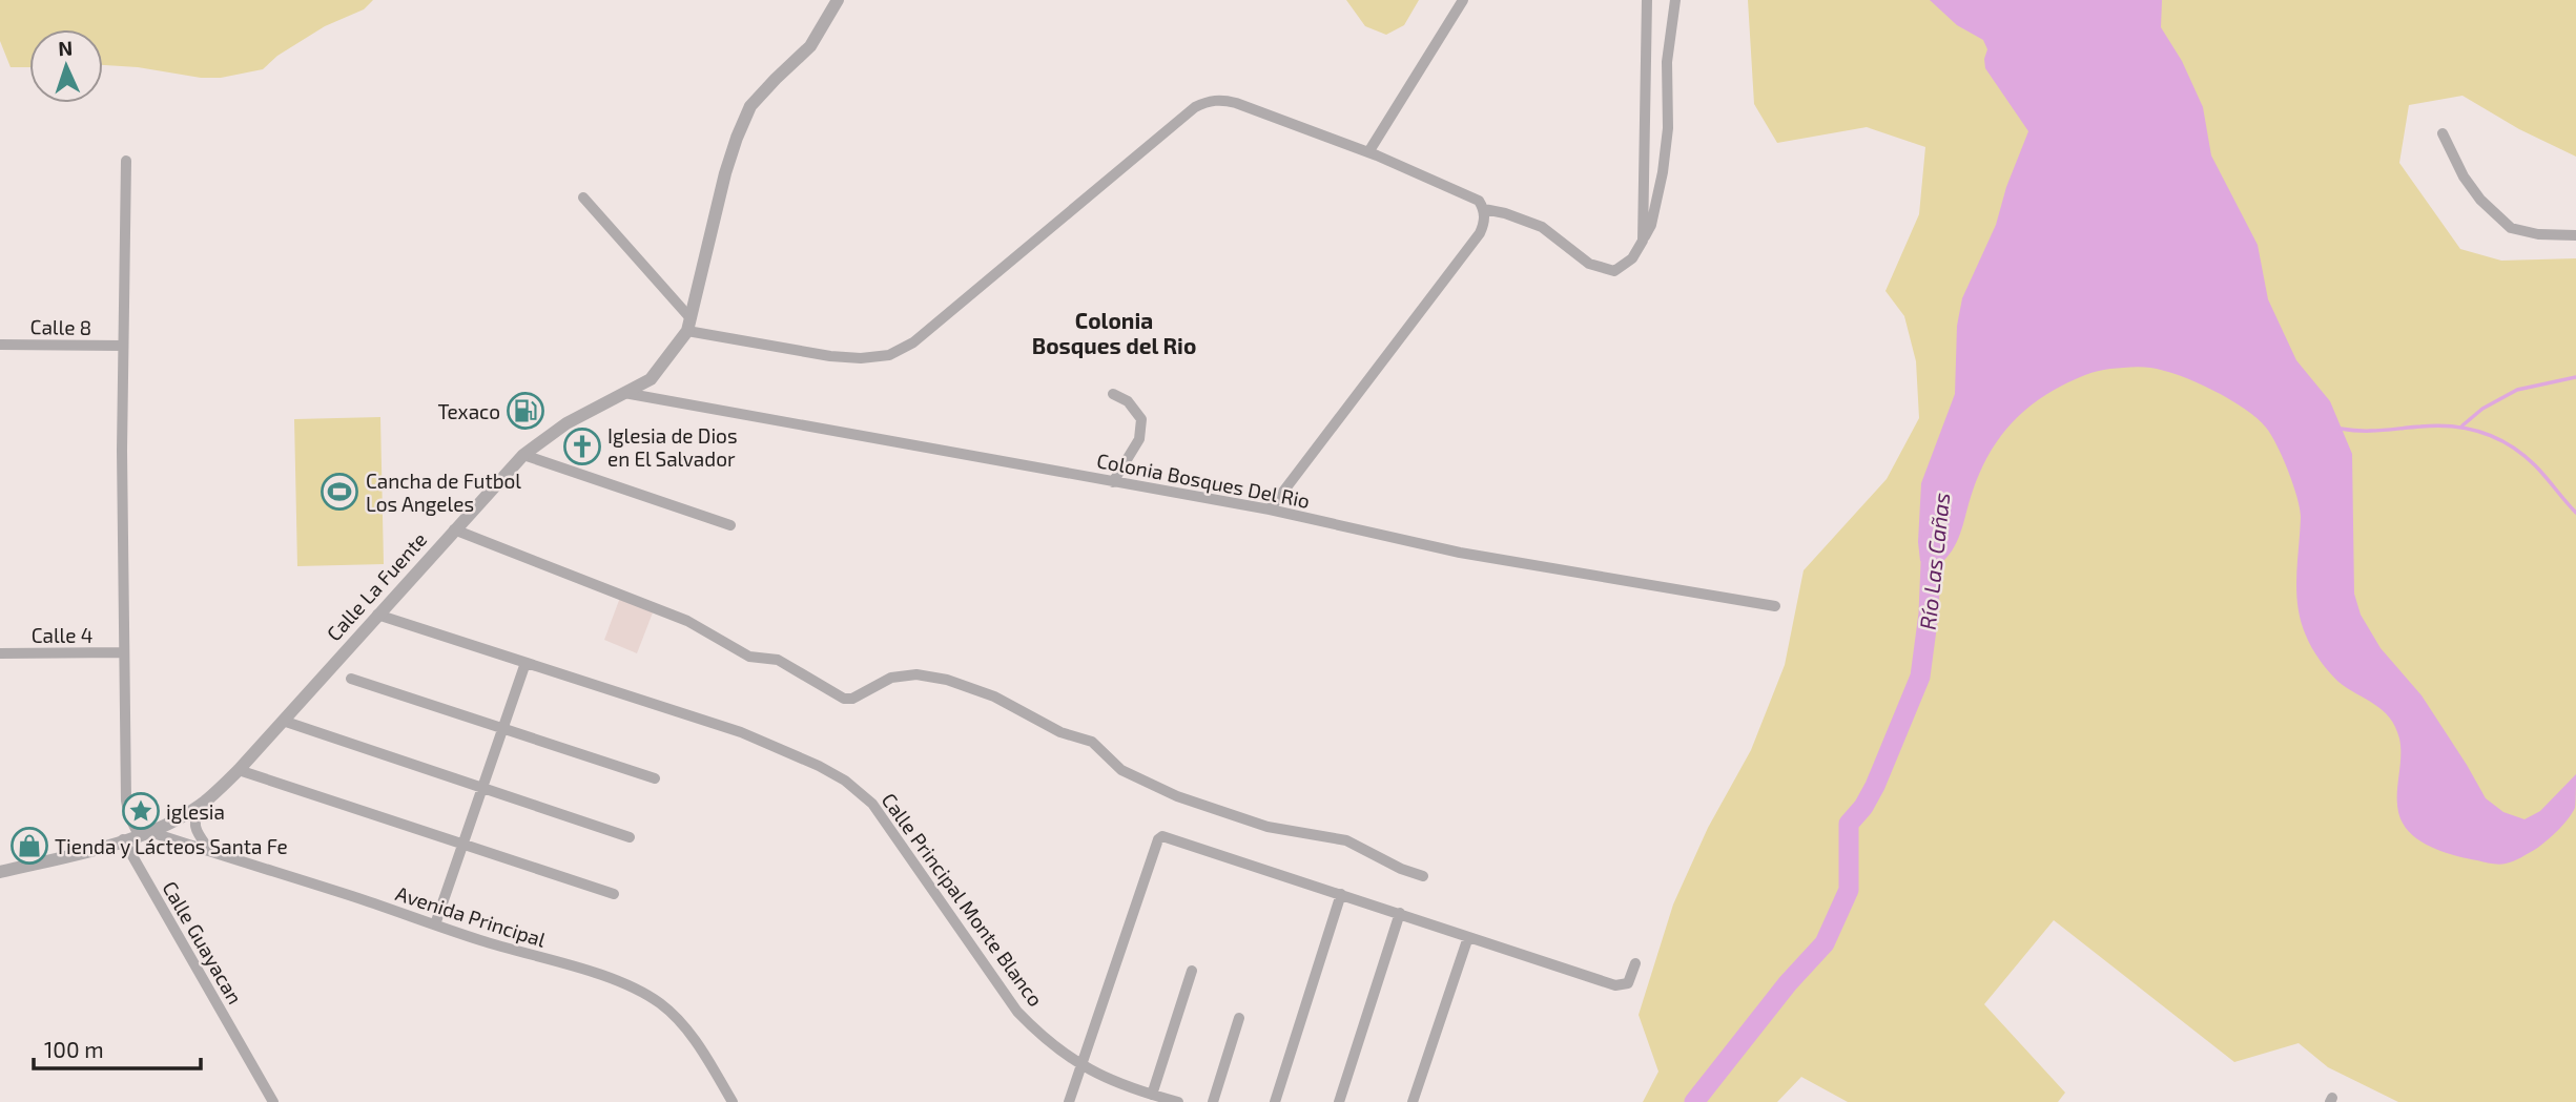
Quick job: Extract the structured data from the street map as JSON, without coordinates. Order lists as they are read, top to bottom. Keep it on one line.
{"streets":{"street":["Calle 8","Colonia Bosques Del Rio","Calle La Fuente","Calle 4","Calle Principal Monte Blanco","Avenida Principal","Calle Guayacan"]},"crossings":[["Colonia Bosques Del Rio","Calle La Fuente"],["Calle La Fuente","Calle Principal Monte Blanco"],["Calle La Fuente","Avenida Principal"],["Calle La Fuente","Calle Guayacan"]],"districts":["Colonia Bosques del Rio"],"water":["Río Las Cañas"],"places":{"fuel station":["Texaco"],"church":["Iglesia de Dios en El Salvador"],"sports":["Cancha de Futbol Los Angeles"],"place":["iglesia"],"shop":["Tienda y Lácteos Santa Fe"]},"scale_bar":"100 m","north":"top"}
